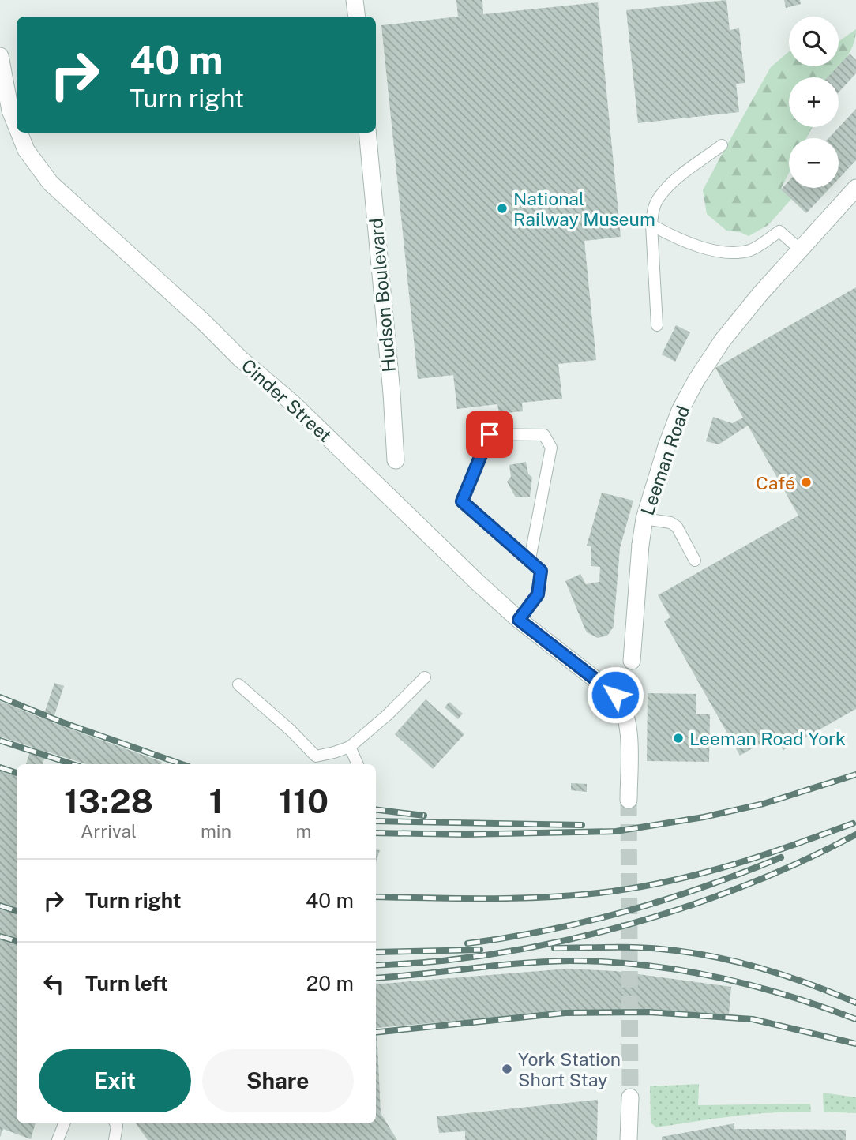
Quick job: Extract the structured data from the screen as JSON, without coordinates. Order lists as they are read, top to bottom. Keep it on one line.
{"streets":{"street":["Hudson Boulevard","Cinder Street","Leeman Road"]},"places":["National Railway Museum","Café","Leeman Road York","York Station Short Stay"],"page":{"map_buttons":["+","−"],"turn":["40 m","Turn right"],"eta":["13:28","Arrival","1","min","110","m"],"list":[{"name":"Turn right","value":"40 m"},{"name":"Turn left","value":"20 m"}],"buttons":["Exit","Share"]}}
